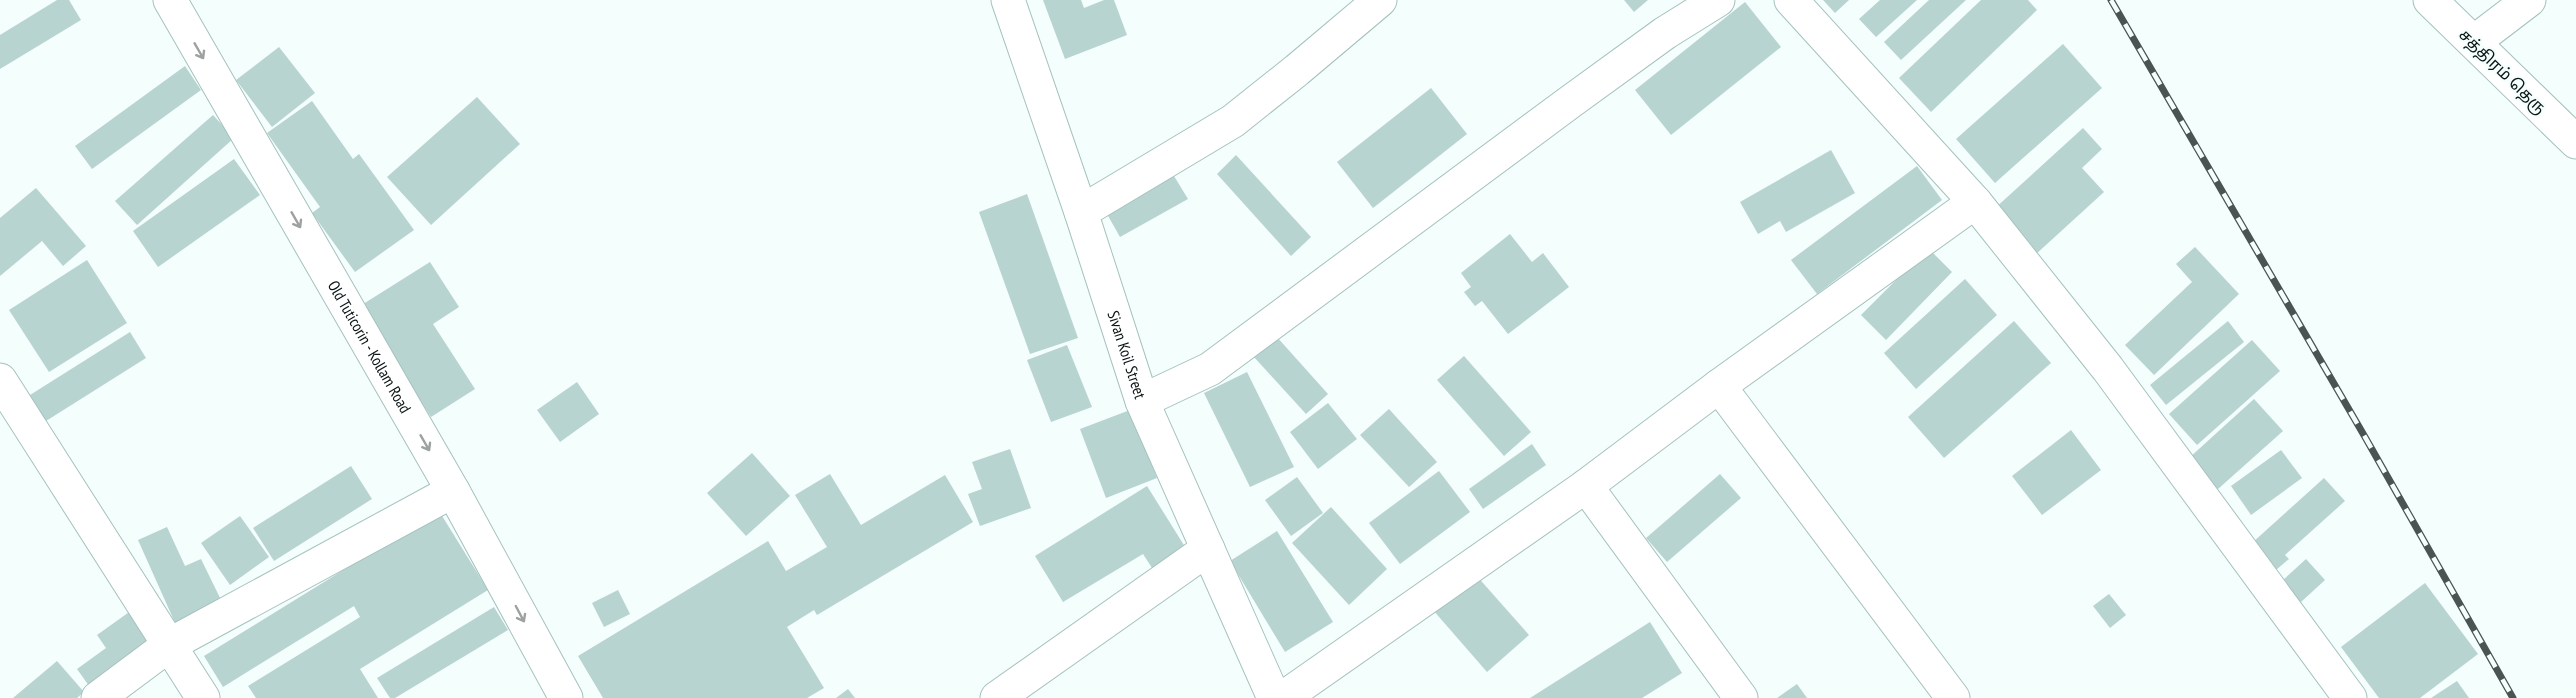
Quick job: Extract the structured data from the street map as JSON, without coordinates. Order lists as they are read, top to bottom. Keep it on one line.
{"streets":{"street":["சத்திரம் தெரு","Old Tuticorin - Kollam Road","Sivan Koil Street"]},"one_way":["Old Tuticorin - Kollam Road"]}
